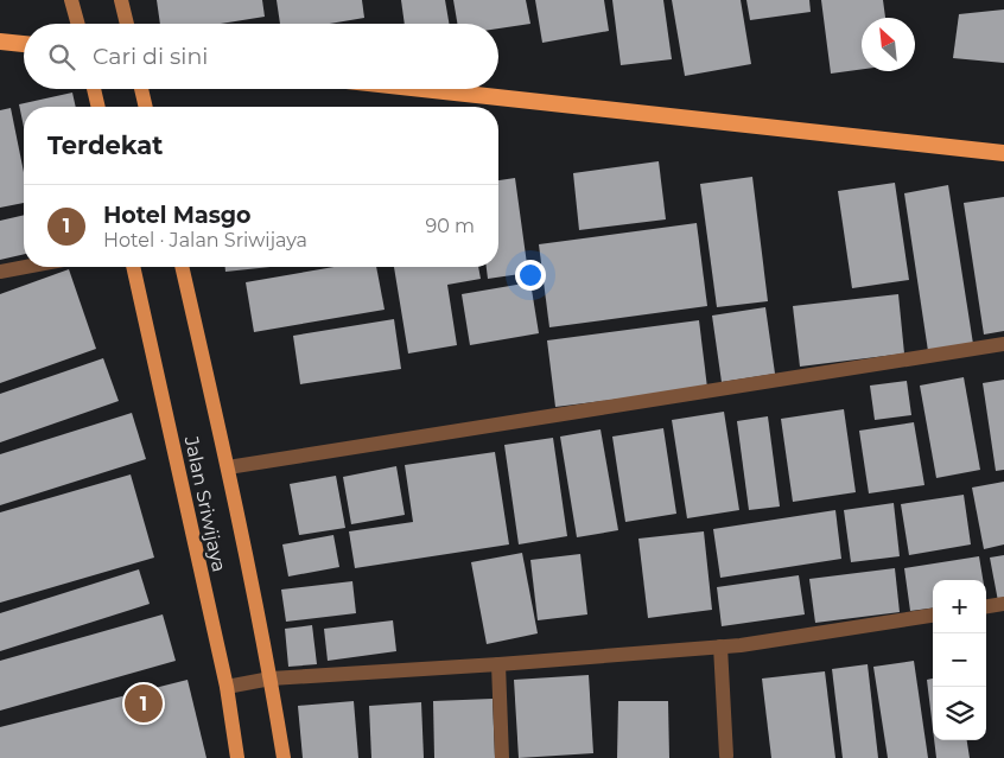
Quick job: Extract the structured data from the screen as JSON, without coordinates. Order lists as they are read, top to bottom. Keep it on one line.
{"streets":{"main road":["Jalan Sriwijaya"]},"north":"top left","page":{"search":"Cari di sini","heading":"Terdekat","list":[{"mark":"1","name":"Hotel Masgo","note":"Hotel · Jalan Sriwijaya","value":"90 m"}],"map_buttons":["+","−"],"pins":"1"}}
